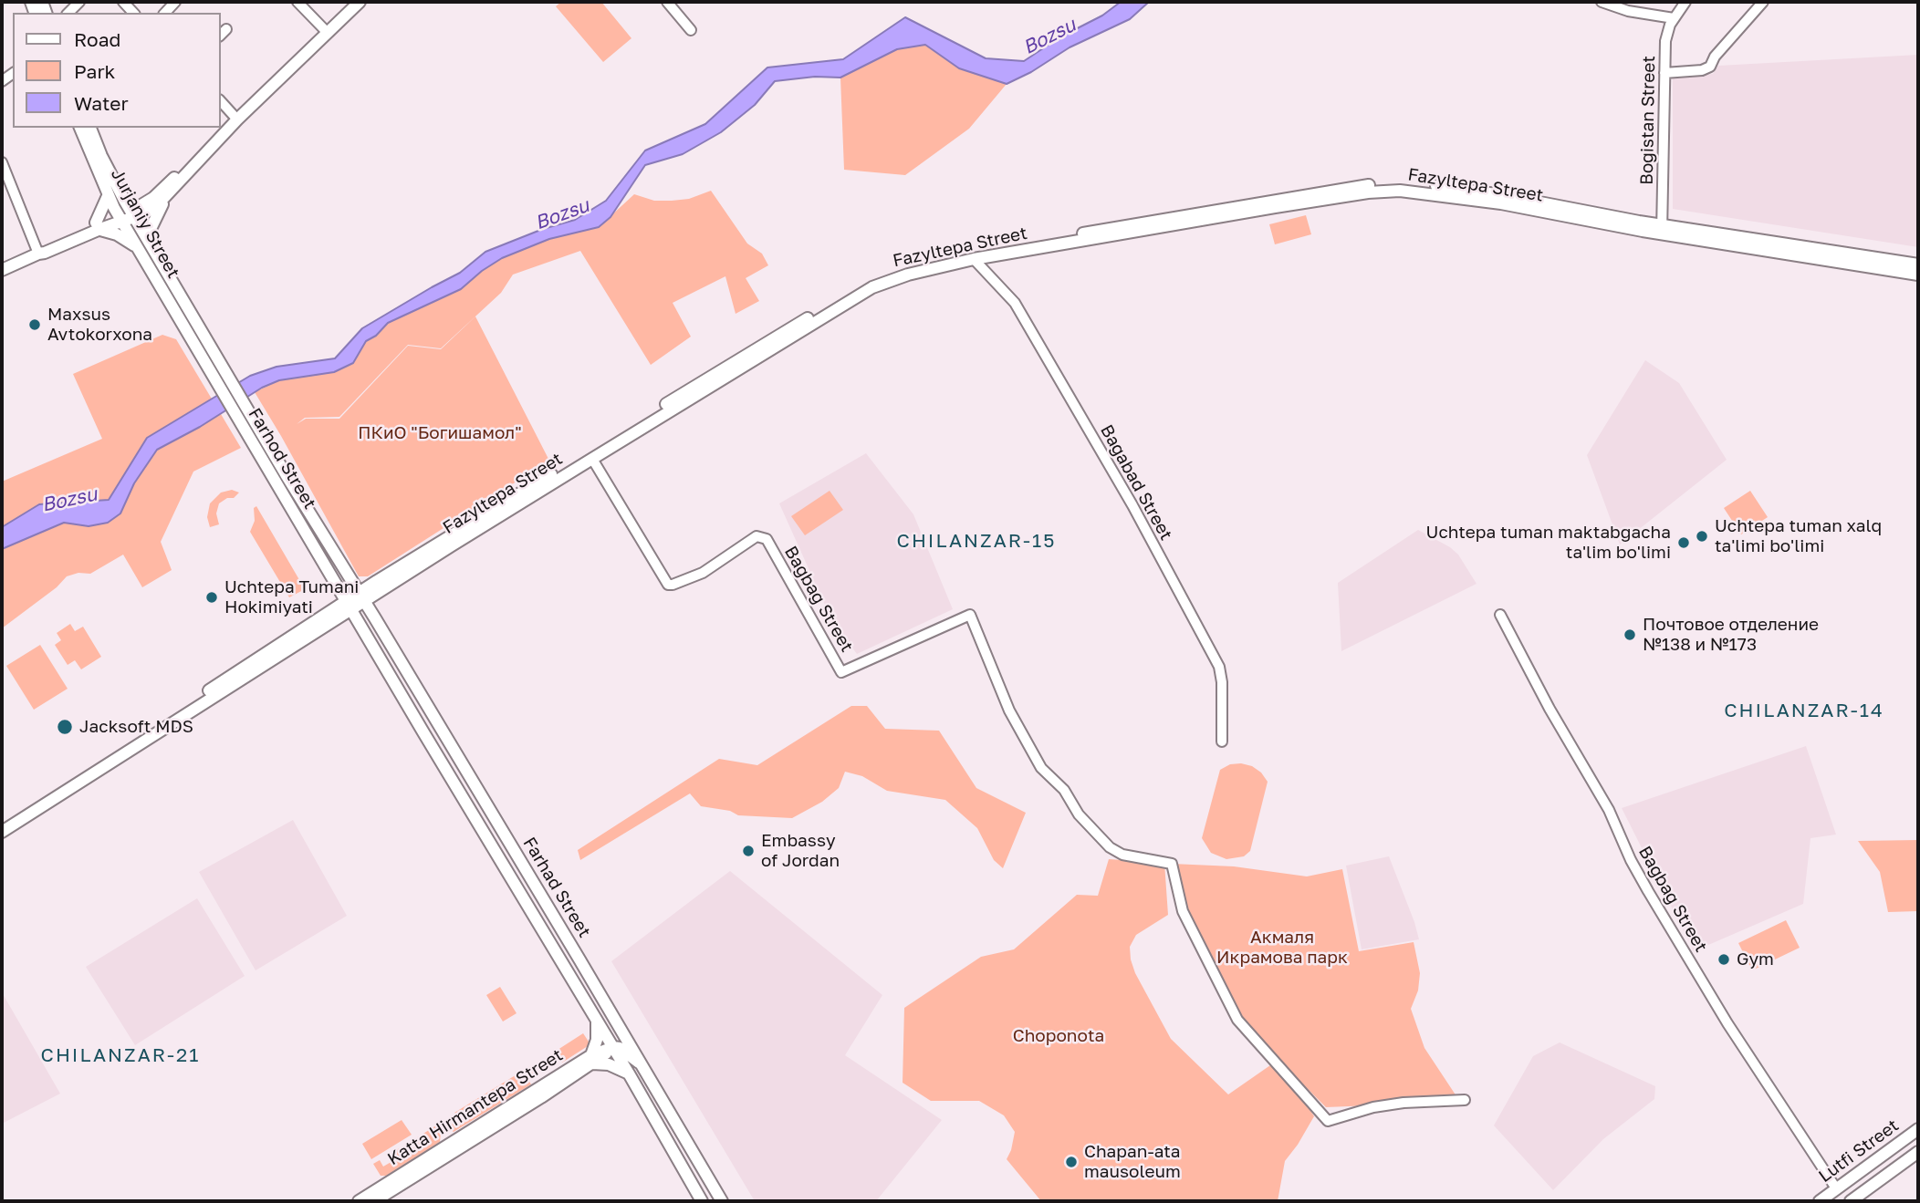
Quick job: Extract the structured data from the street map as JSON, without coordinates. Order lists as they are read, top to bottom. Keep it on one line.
{"streets":{"main road":["Fazyltepa Street","Jurjaniy Street","Farhod Street","Farhad Street","Katta Hirmаntepa Street","Lutfi Street"],"street":["Bogistan Street","Bagabad Street","Bagbag Street"]},"crossings":[["Bogistan Street","Fazyltepa Street"],["Fazyltepa Street","Farhod Street"],["Fazyltepa Street","Bagabad Street"],["Fazyltepa Street","Bagbag Street"],["Fazyltepa Street","Farhad Street"],["Jurjaniy Street","Farhod Street"],["Farhod Street","Farhad Street"],["Bagbag Street","Lutfi Street"],["Farhad Street","Katta Hirmаntepa Street"]],"districts":["CHILANZAR-15","CHILANZAR-14","CHILANZAR-21"],"water":["Bozsu"],"parks":["ПКиО \"Богишамол\"","Акмаля Икрамова парк","Choponota"],"places":["Maxsus Avtokorxona","Uchtepa tuman xalq ta'limi bo'limi","Uchtepa tuman maktabgacha ta'lim bo'limi","Uchtepa Tumani Hokimiyati","Почтовое отделение №138 и №173","Jacksoft MDS","Embassy of Jordan","Gym","Chapan-ata mausoleum"],"legend":["Road","Park","Water"]}
